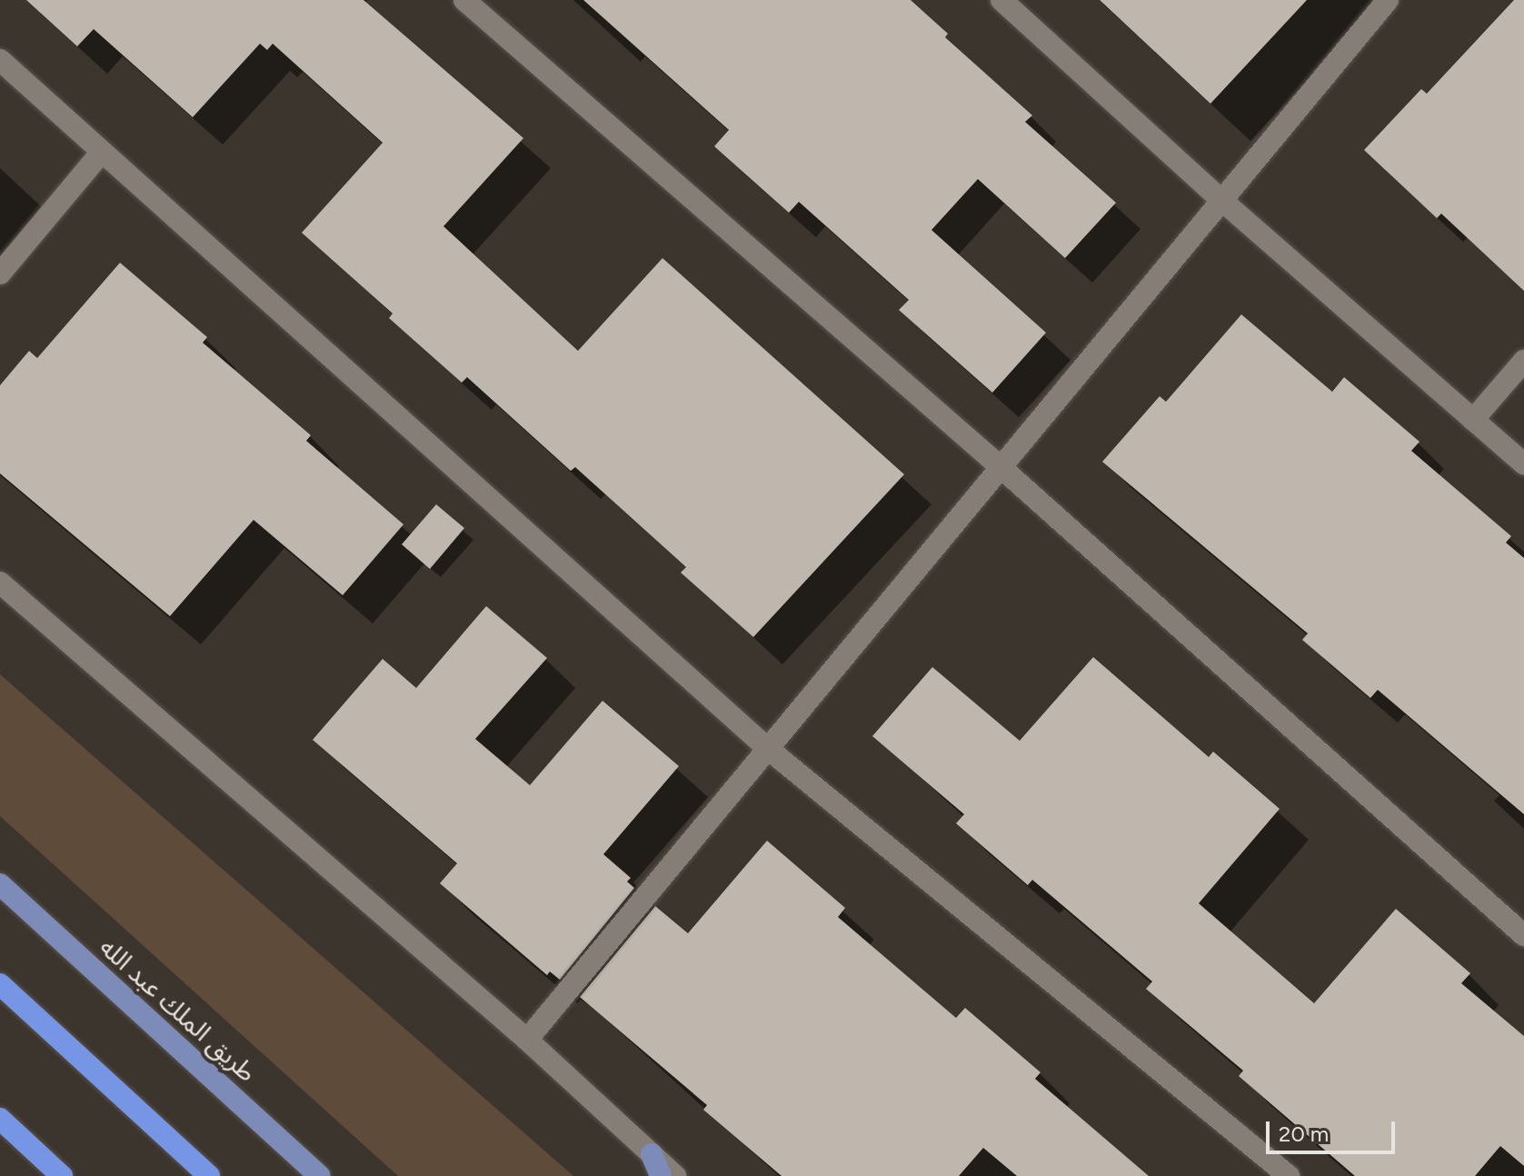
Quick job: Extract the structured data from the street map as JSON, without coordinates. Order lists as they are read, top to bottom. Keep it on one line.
{"streets":{"main road":["طريق الملك عبد الله"]},"scale_bar":"20 m"}
